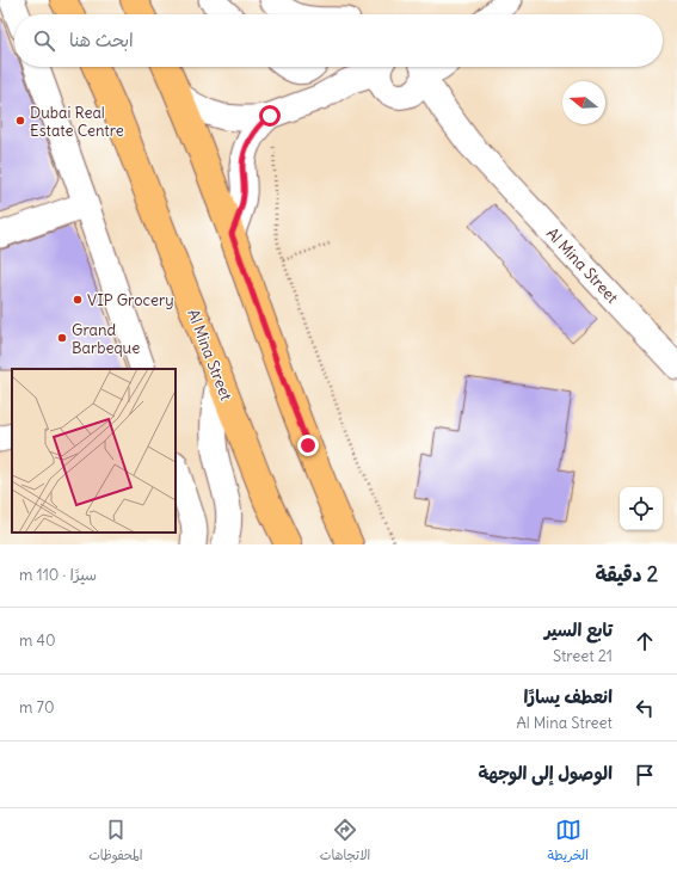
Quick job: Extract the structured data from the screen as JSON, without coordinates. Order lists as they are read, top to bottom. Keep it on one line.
{"streets":{"main road":["Al Mina Street"]},"places":["Dubai Real Estate Centre","VIP Grocery","Grand Barbeque"],"north":"left","page":{"search":"ابحث هنا","heading":["2 دقيقة","سيرًا · 110 m"],"list":[["تابع السير","21 Street","40 m"],["انعطف يسارًا","Al Mina Street","70 m"],"الوصول إلى الوجهة"],"nav":["الخريطة","الاتجاهات","المحفوظات"]}}
